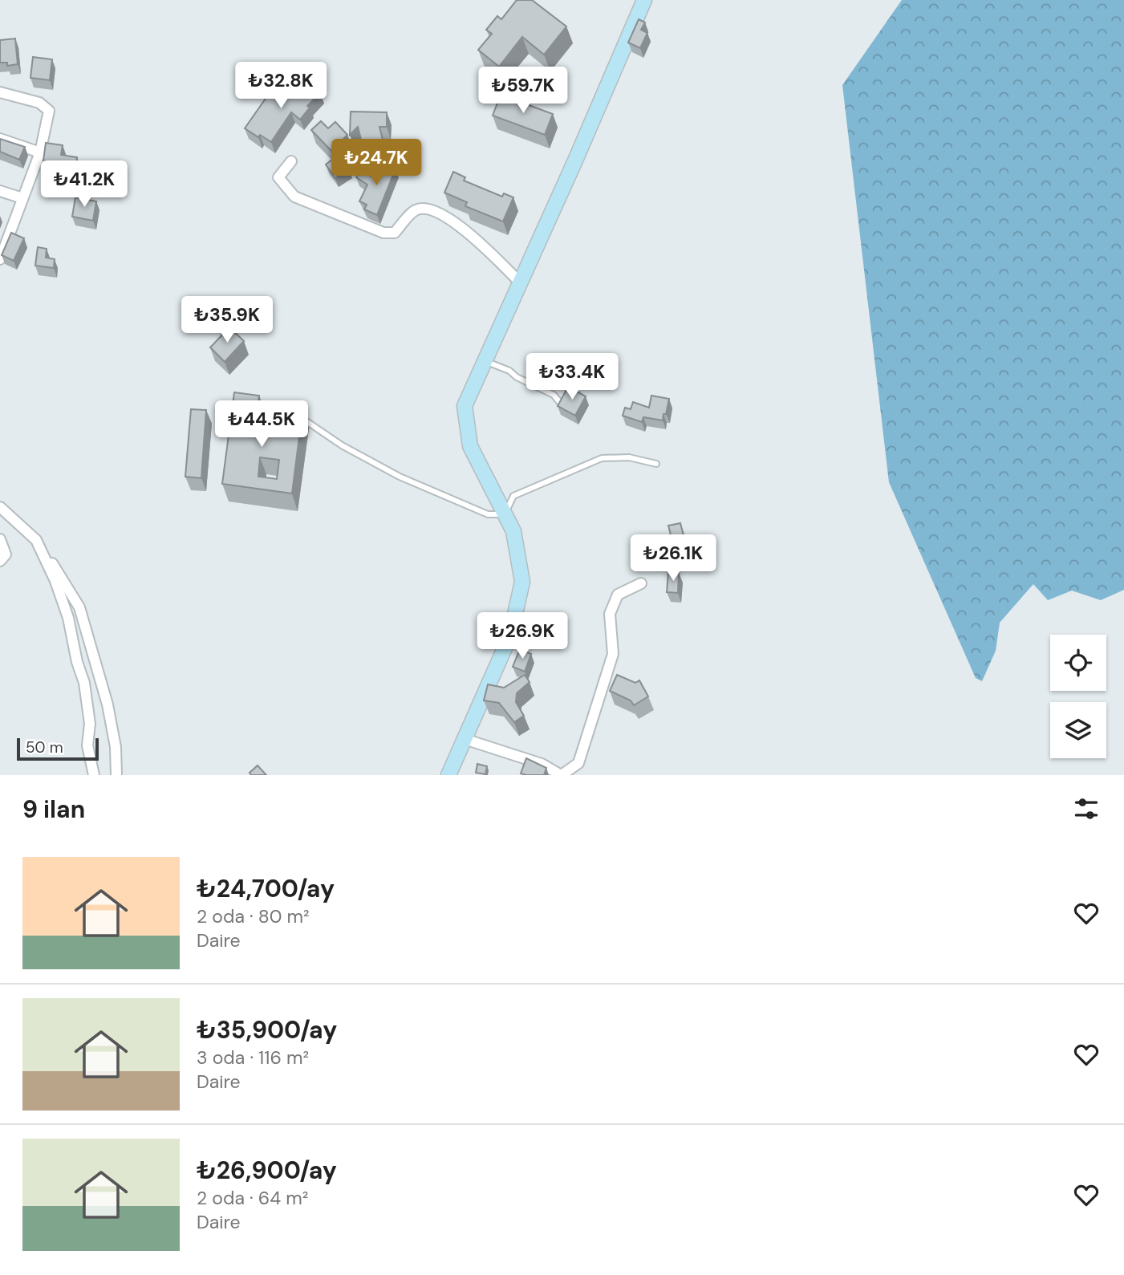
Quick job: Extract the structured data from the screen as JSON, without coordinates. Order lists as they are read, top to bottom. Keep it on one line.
{"scale_bar":"50 m","page":{"price":["₺32.8K","₺59.7K","₺24.7K","₺41.2K","₺35.9K","₺33.4K","₺44.5K","₺26.1K","₺26.9K"],"scale":"50 m","heading":"9 ilan","list":[{"name":"₺24,700/ay","note":"2 oda · 80 m² · Daire"},{"name":"₺35,900/ay","note":"3 oda · 116 m² · Daire"},{"name":"₺26,900/ay","note":"2 oda · 64 m² · Daire"}]}}
